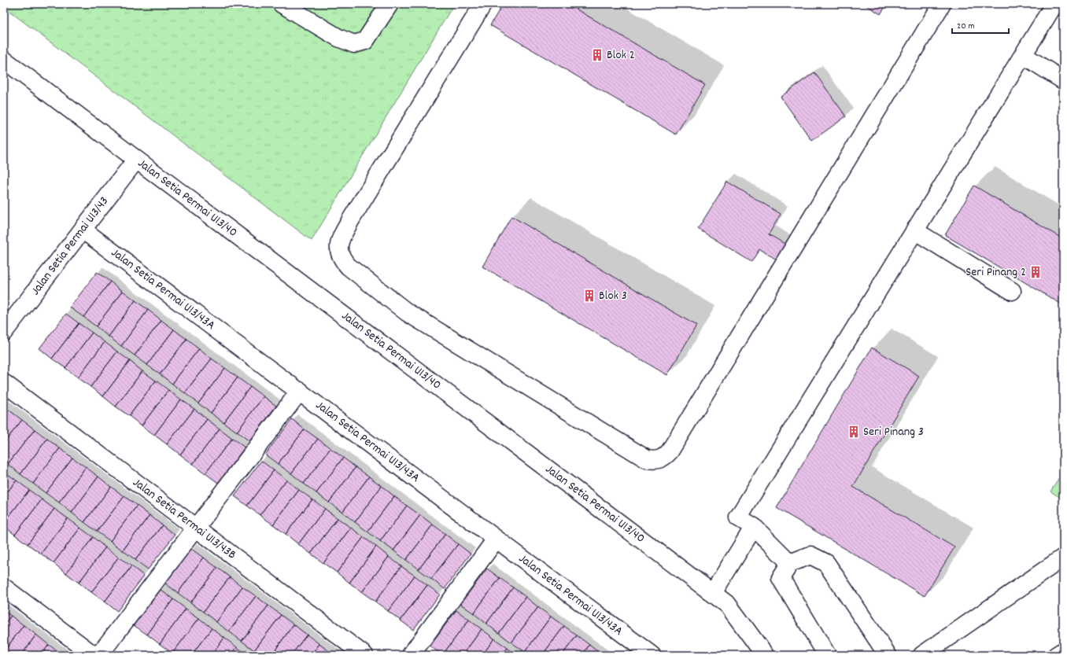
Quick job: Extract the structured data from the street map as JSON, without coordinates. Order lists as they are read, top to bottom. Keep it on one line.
{"streets":{"street":["Jalan Setia Permai U13/40","Jalan Setia Permai U13/43","Jalan Setia Permai U13/43A","Jalan Setia Permai U13/43B"]},"crossings":[["Jalan Setia Permai U13/40","Jalan Setia Permai U13/43"],["Jalan Setia Permai U13/43","Jalan Setia Permai U13/43A"]],"places":{"building":["Blok 2","Seri Pinang 2","Blok 3","Seri Pinang 3"]},"scale_bar":"20 m"}
